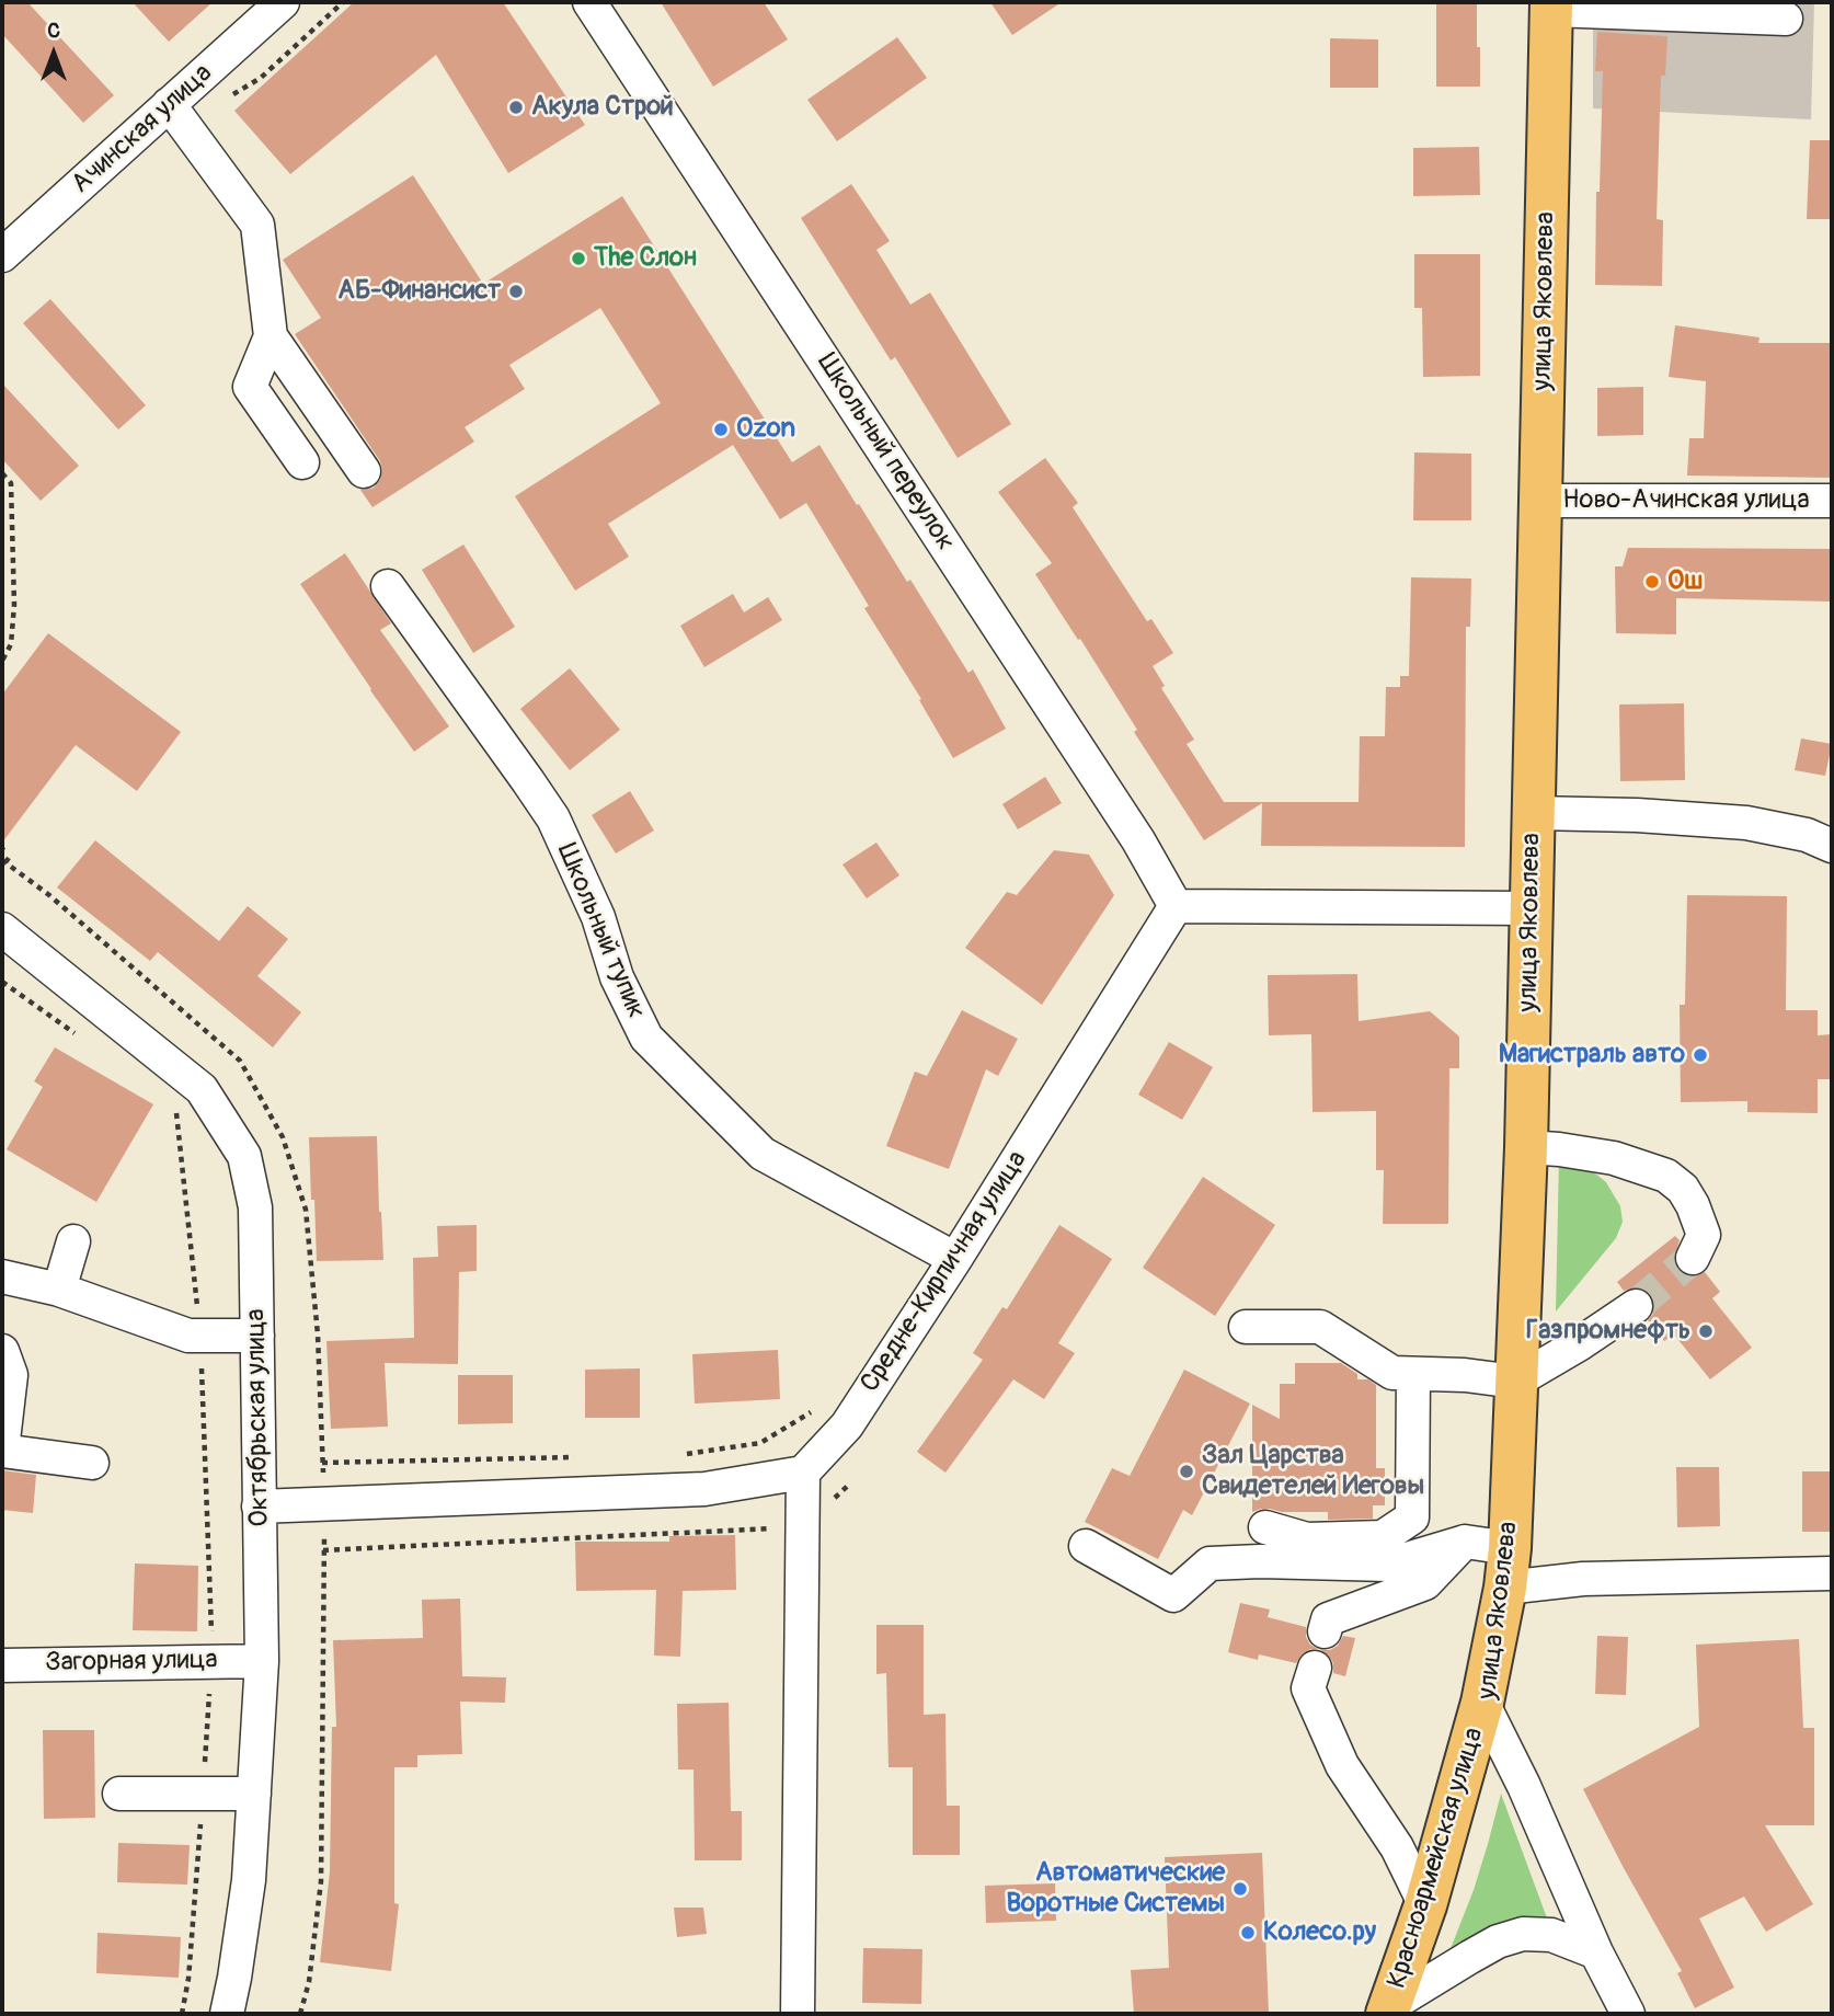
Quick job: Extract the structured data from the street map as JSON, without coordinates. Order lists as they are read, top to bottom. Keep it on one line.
{"streets":{"main road":["улица Яковлева","Красноармейская улица"],"street":["Ачинская улица","Школьный переулок","Ново-Ачинская улица","Школьный тупик","Средне-Кирпичная улица","Октябрьская улица","Загорная улица"]},"crossings":[["улица Яковлева","Ново-Ачинская улица"],["улица Яковлева","Красноармейская улица"],["Школьный переулок","Средне-Кирпичная улица"],["Школьный тупик","Средне-Кирпичная улица"],["Октябрьская улица","Загорная улица"]],"places":["Акула Строй","The Слон","АБ-Финансист","Ozon","Ош","Магистраль авто","Газпромнефть","Зал Царства Свидетелей Иеговы","Автоматические Воротные Системы","Колесо.ру"],"north":"top"}
